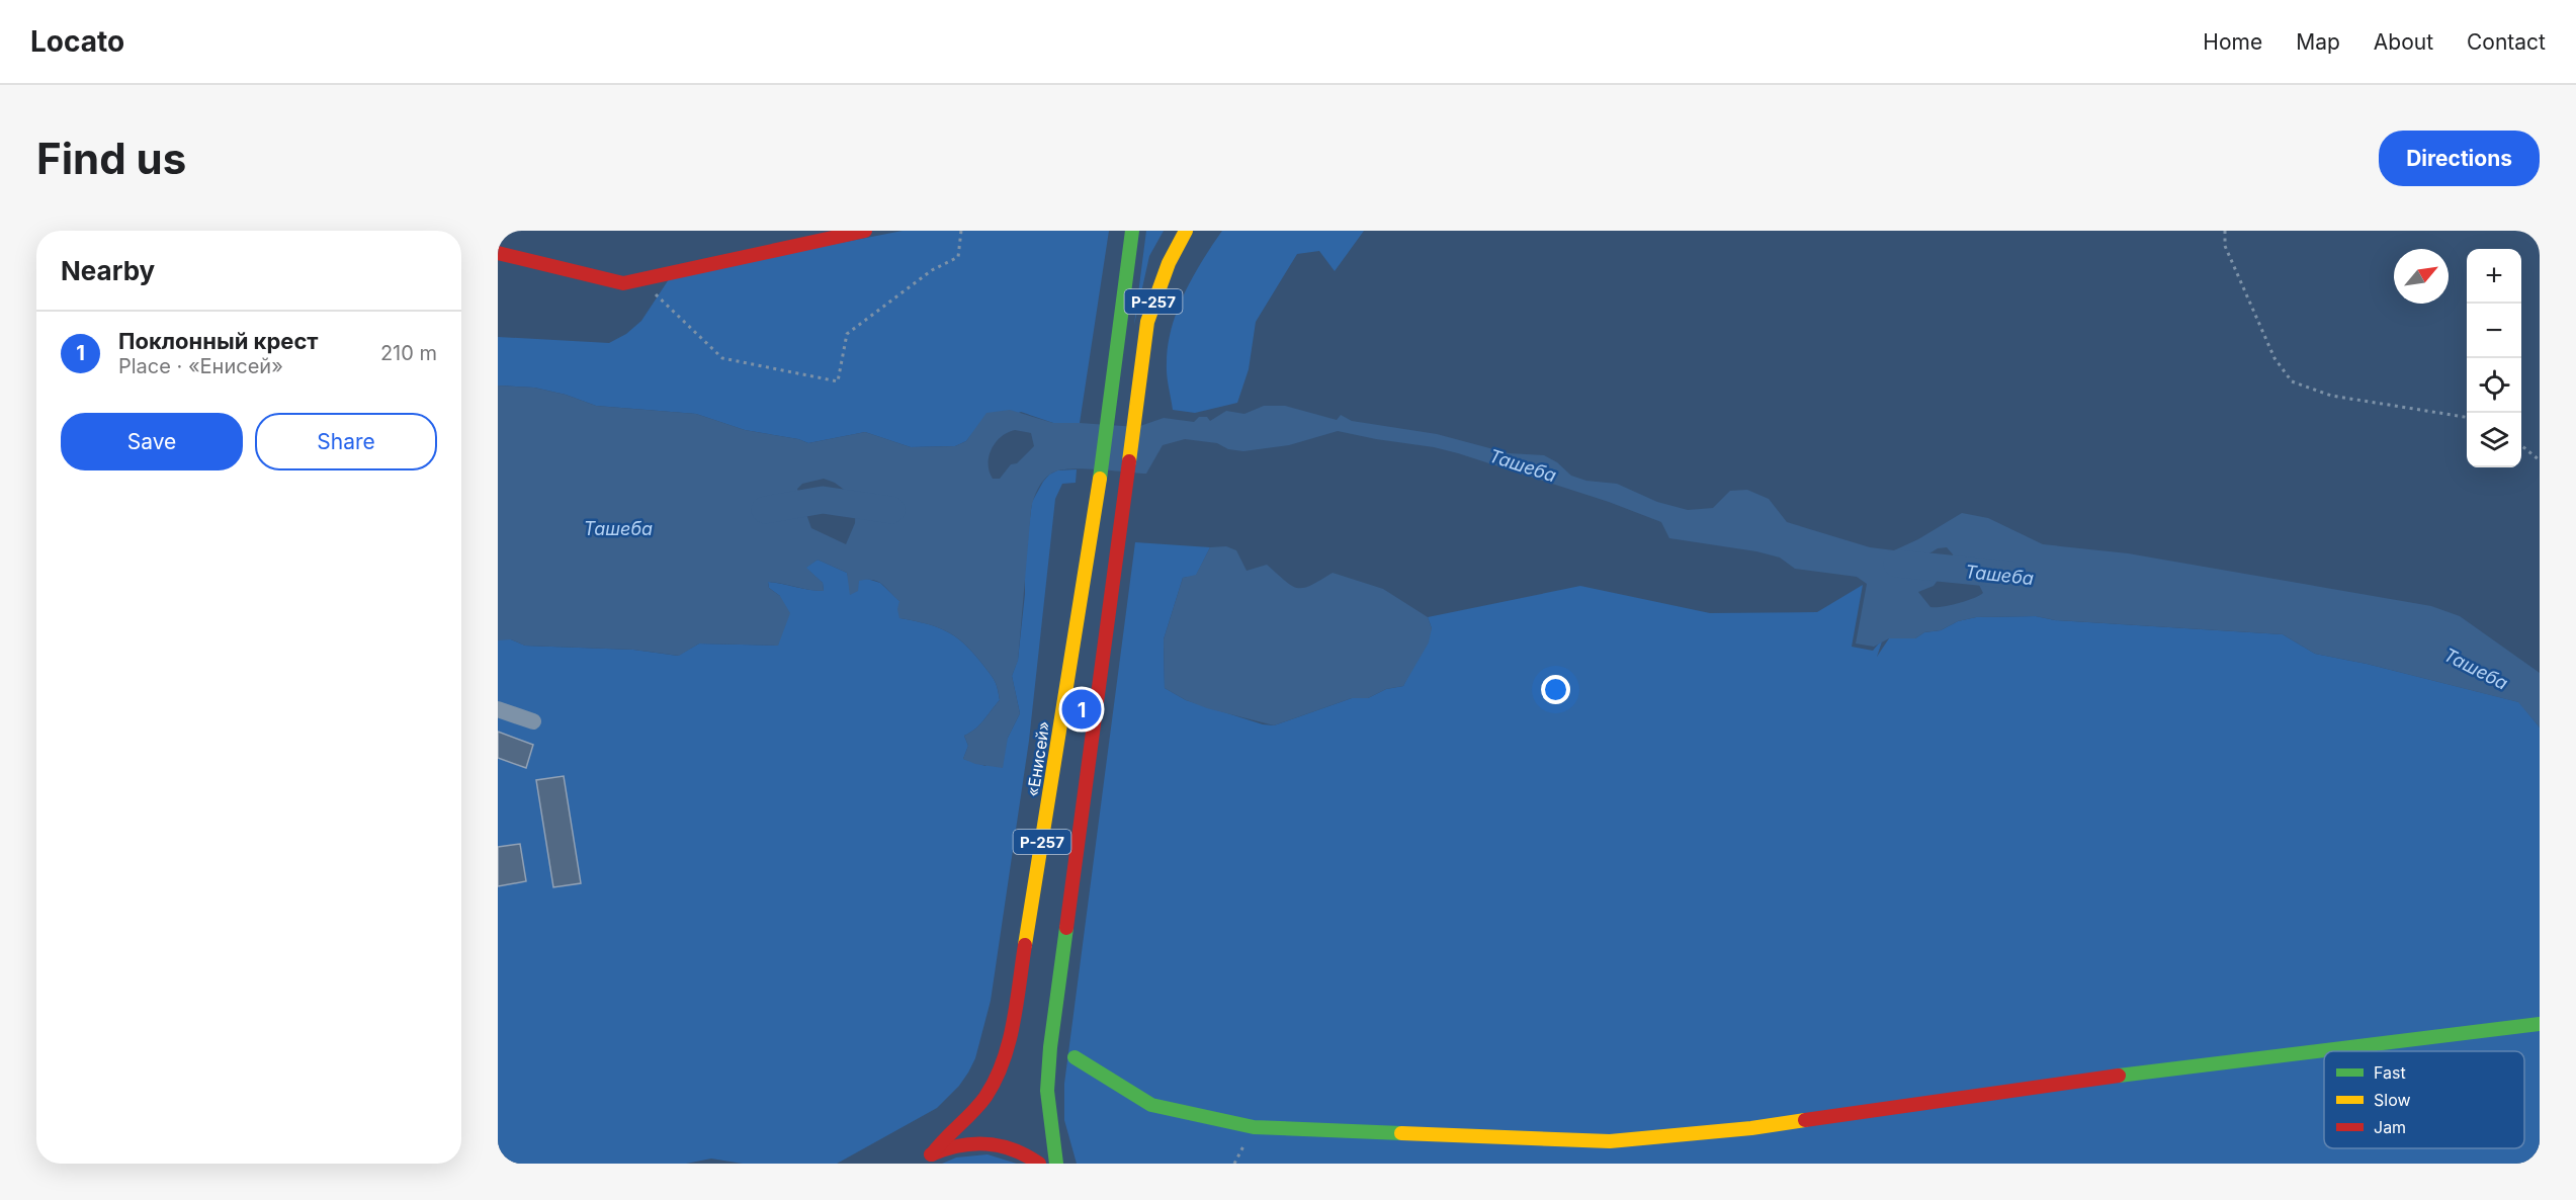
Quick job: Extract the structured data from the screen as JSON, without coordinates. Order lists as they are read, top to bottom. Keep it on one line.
{"streets":{"main road":["Р-257","«Енисей»"]},"crossings":[["Р-257","«Енисей»"]],"water":["Ташеба"],"legend":["Fast","Slow","Jam"],"north":"top right","page":{"header":"Locato","nav":["Home","Map","About","Contact"],"buttons":["Directions",["Save","Share"]],"title":"Find us","heading":"Nearby","map_buttons":["+","−"],"list":[{"mark":"1","name":"Поклонный крест","note":"Place · «Енисей»","value":"210 m"}],"pins":"1"}}
